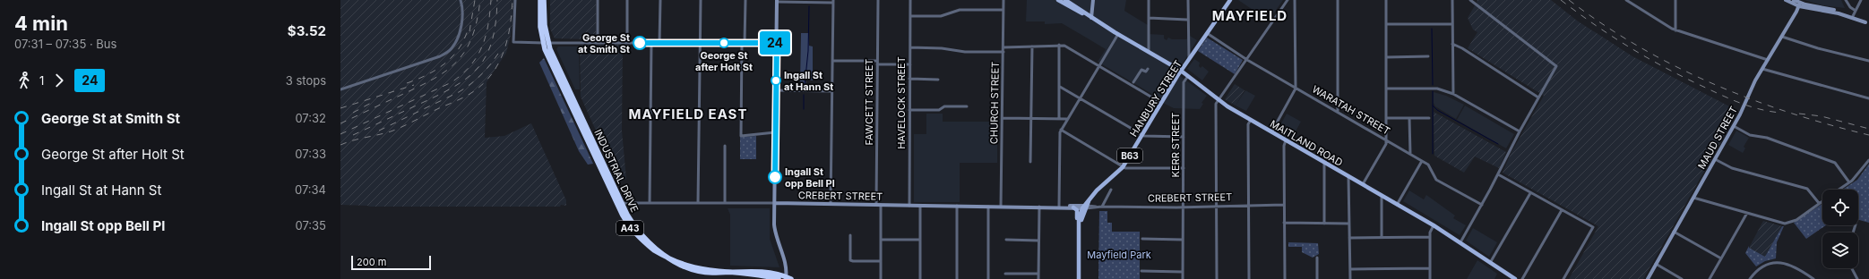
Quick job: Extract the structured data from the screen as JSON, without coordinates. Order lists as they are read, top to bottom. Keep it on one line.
{"streets":{"highway":["INDUSTRIAL DRIVE","A43"],"main road":["HANBURY STREET","MAUD STREET","MAITLAND ROAD","B63","CREBERT STREET"],"street":["FAWCETT STREET","HAVELOCK STREET","CHURCH STREET","WARATAH STREET","KERR STREET"]},"crossings":[["HANBURY STREET","WARATAH STREET"],["HANBURY STREET","MAITLAND ROAD"],["HANBURY STREET","B63"],["HANBURY STREET","CREBERT STREET"],["FAWCETT STREET","CREBERT STREET"],["HAVELOCK STREET","CREBERT STREET"],["CHURCH STREET","CREBERT STREET"],["MAITLAND ROAD","KERR STREET"],["KERR STREET","CREBERT STREET"],["B63","CREBERT STREET"],["INDUSTRIAL DRIVE","CREBERT STREET"]],"districts":["MAYFIELD","MAYFIELD EAST"],"parks":["Mayfield Park"],"places":["George St at Smith St","George St after Holt St","Ingall St at Hann St","Ingall St opp Bell Pl"],"lines":["bus line 24"],"scale_bar":"200 m","page":{"heading":["4 min","07:31 – 07:35 · Bus","$3.52"],"on_map":"24","legs":["1","24","3 stops"],"list":[{"name":"George St at Smith St","value":"07:32"},{"name":"George St after Holt St","value":"07:33"},{"name":"Ingall St at Hann St","value":"07:34"},{"name":"Ingall St opp Bell Pl","value":"07:35"}],"scale":"200 m"}}
